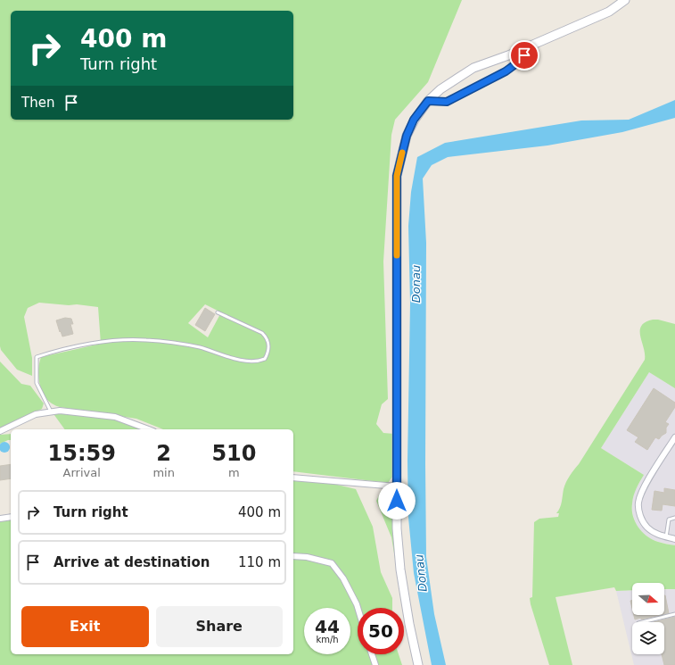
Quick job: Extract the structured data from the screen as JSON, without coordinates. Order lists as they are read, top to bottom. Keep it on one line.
{"water":["Donau"],"north":"right","page":{"turn":["400 m","Turn right"],"then":"Then","eta":["15:59","Arrival","2","min","510","m"],"list":[{"name":"Turn right","value":"400 m"},{"name":"Arrive at destination","value":"110 m"}],"buttons":["Exit","Share"],"speed":"44 km/h","limit":"50"}}
